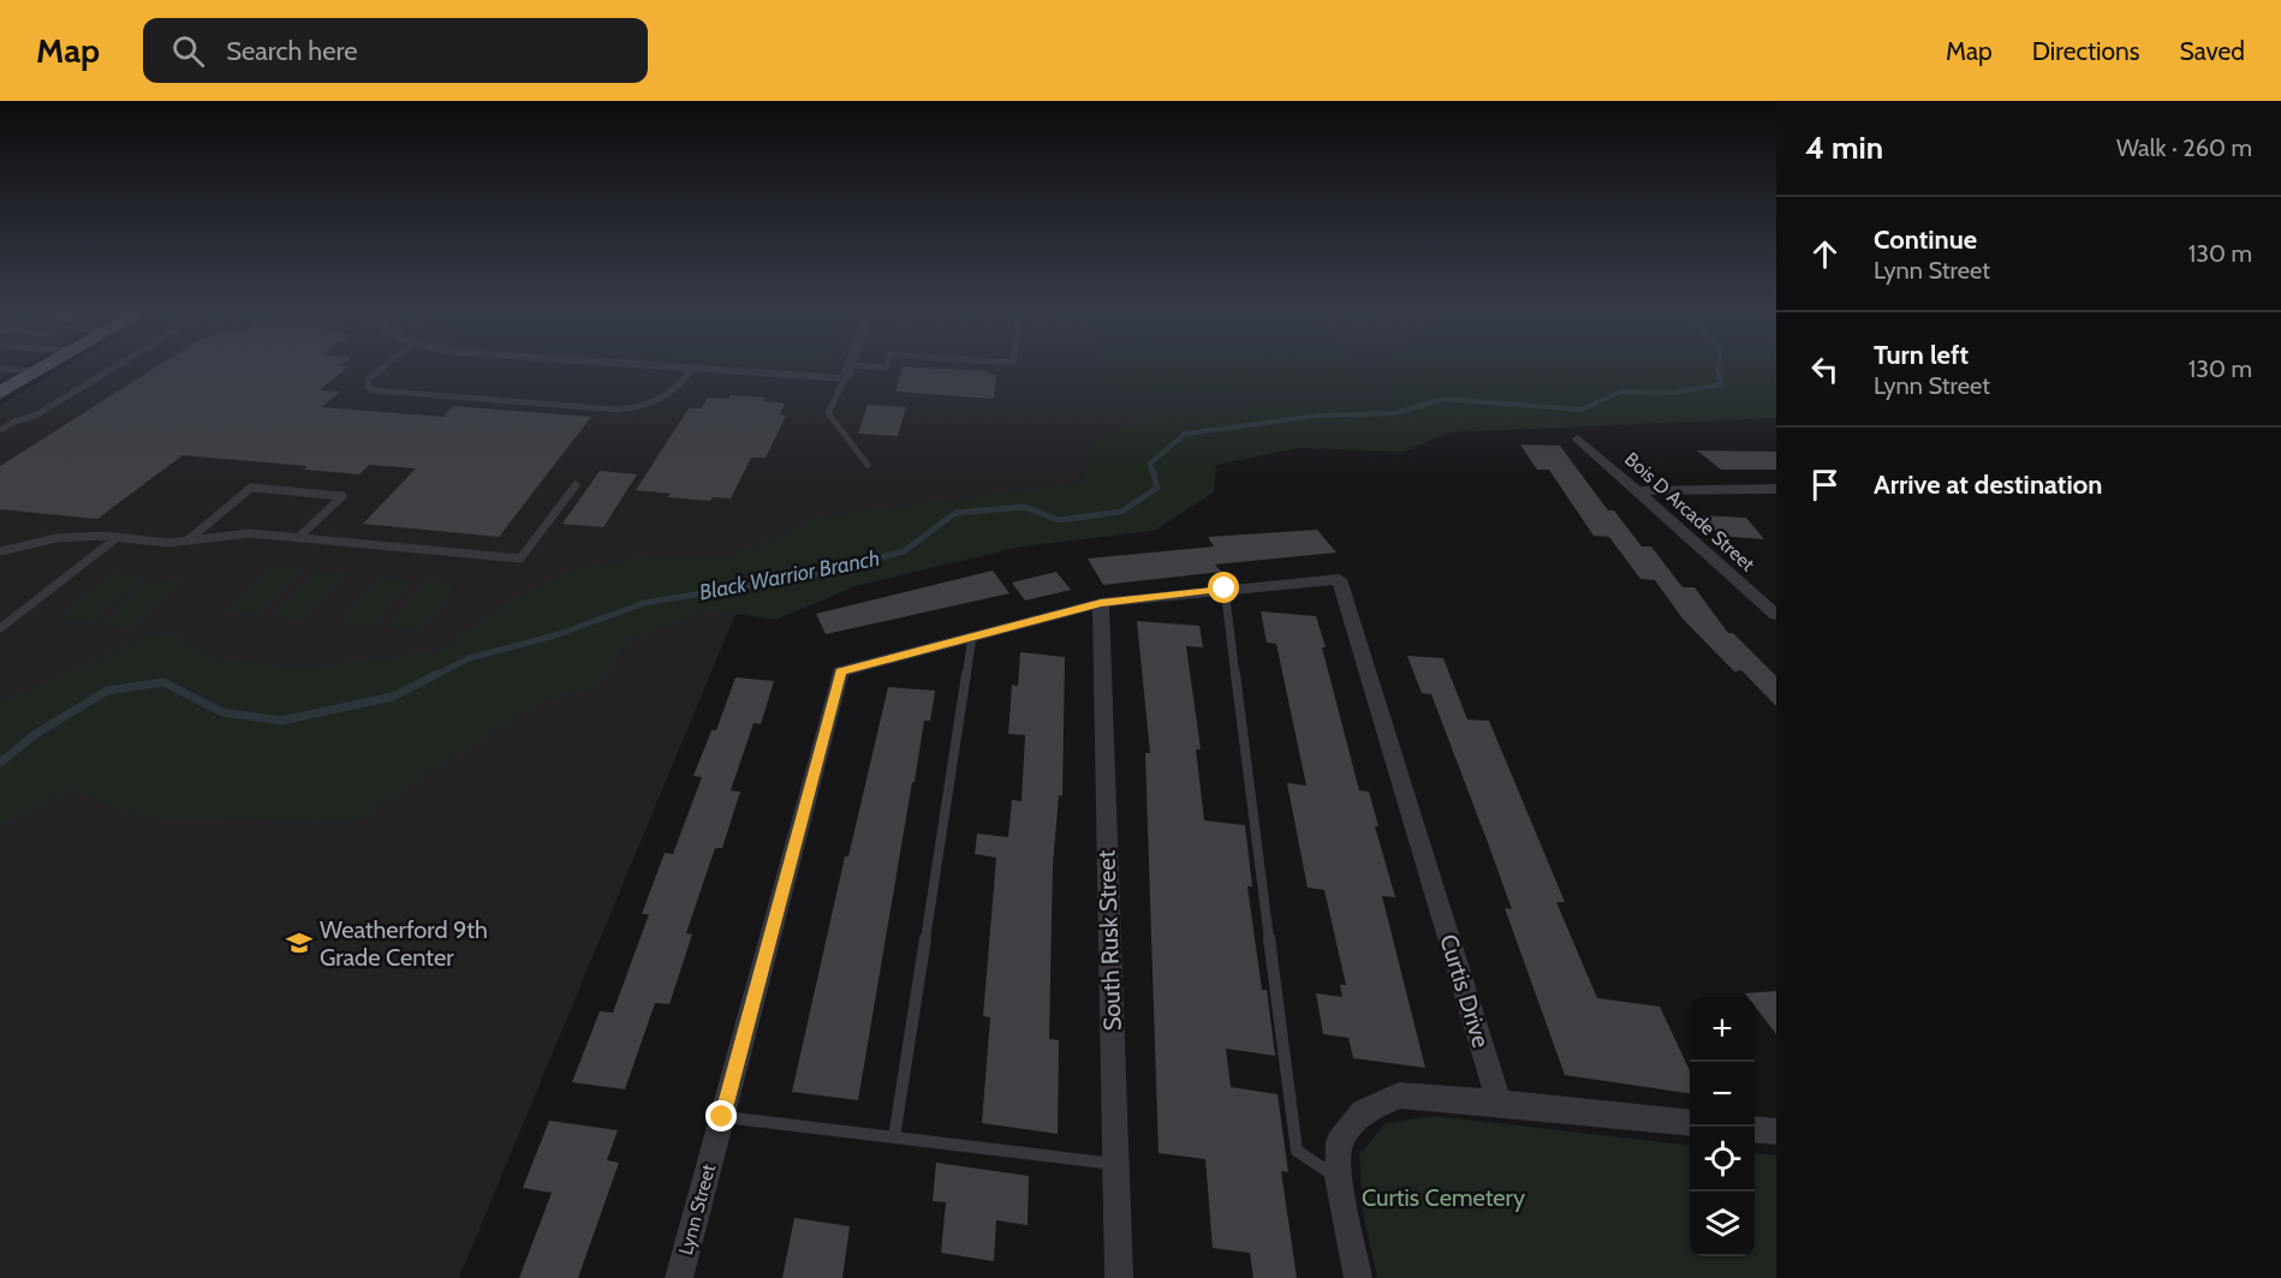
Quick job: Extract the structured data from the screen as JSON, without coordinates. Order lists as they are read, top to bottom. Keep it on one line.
{"streets":{"street":["Bois D Arcade Street","South Rusk Street","Curtis Drive","Lynn Street"]},"crossings":[["South Rusk Street","Lynn Street"],["Curtis Drive","Lynn Street"]],"water":["Black Warrior Branch"],"parks":["Curtis Cemetery"],"places":{"school or university":["Weatherford 9th Grade Center"]},"page":{"header":"Map","search":"Search here","nav":["Map","Directions","Saved"],"heading":["4 min","Walk · 260 m"],"list":[["Continue","Lynn Street","130 m"],["Turn left","Lynn Street","130 m"],"Arrive at destination"],"map_buttons":["+","−"]}}
